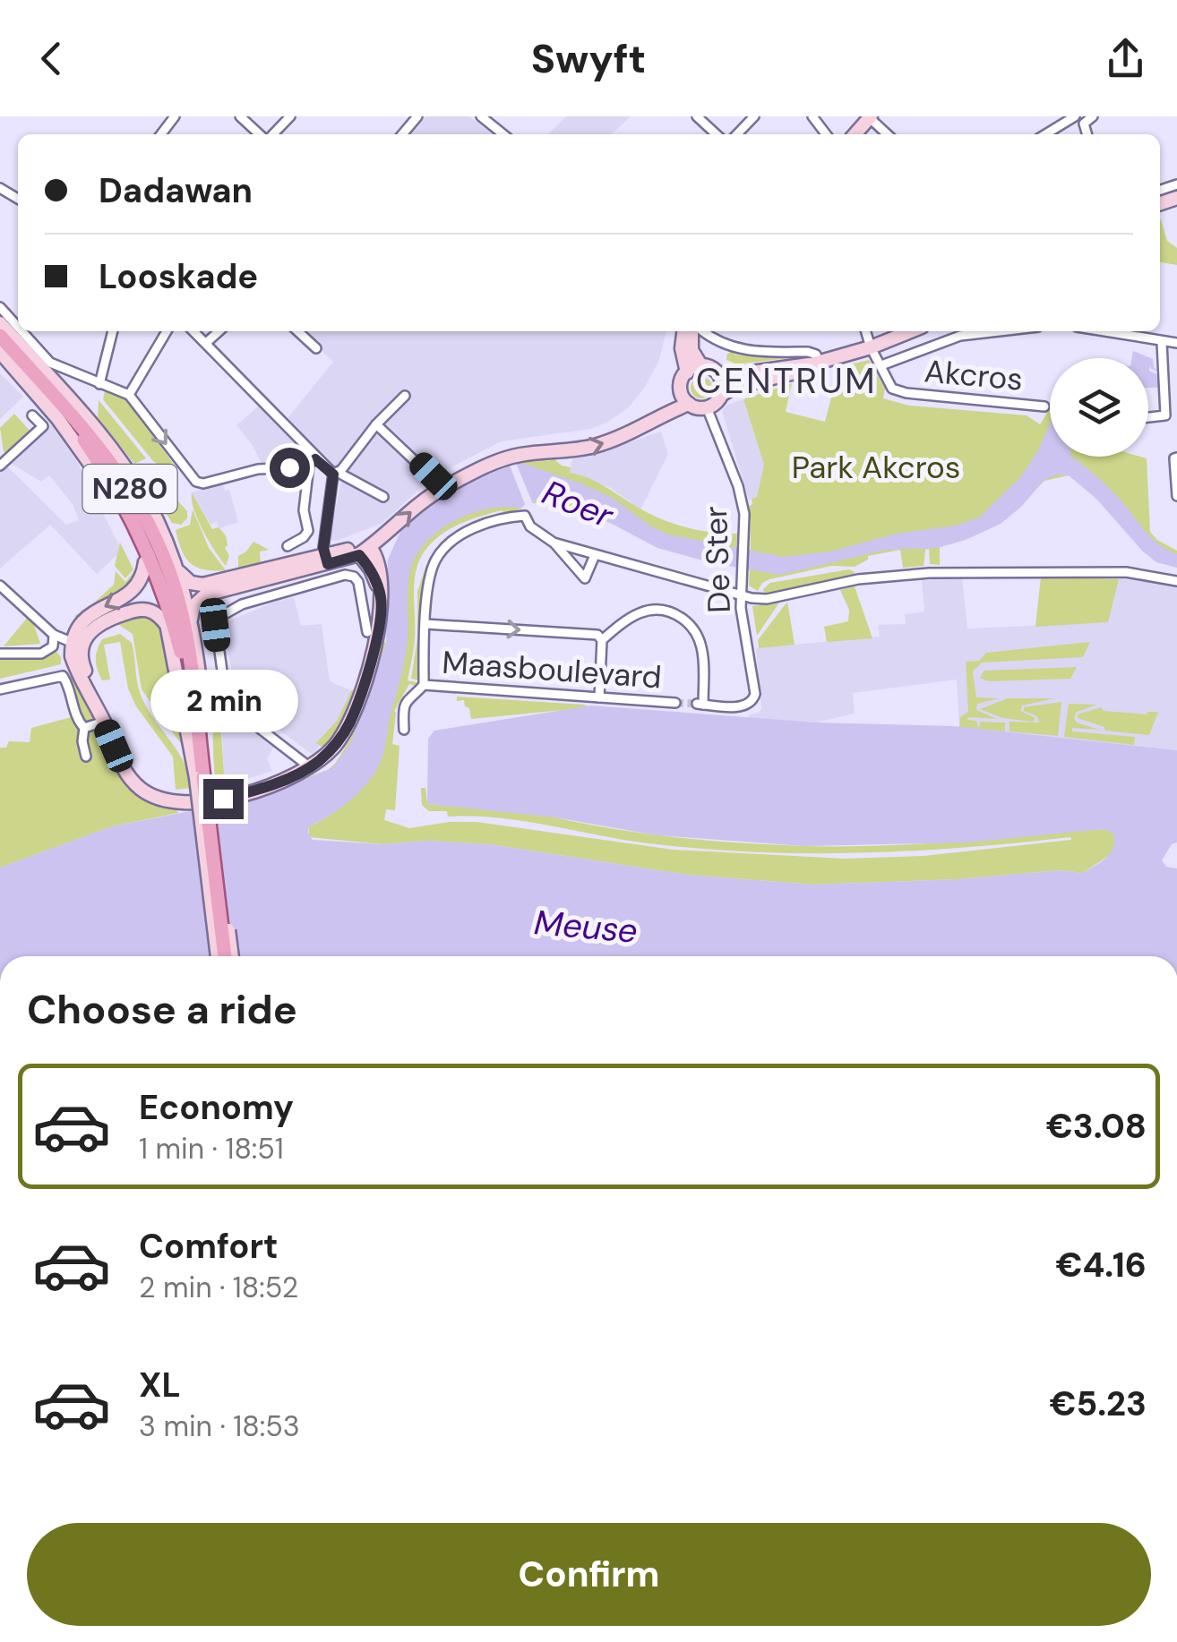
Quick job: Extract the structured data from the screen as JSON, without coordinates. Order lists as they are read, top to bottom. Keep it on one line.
{"streets":{"main road":["N280"],"street":["Akcros","De Ster","Maasboulevard"]},"crossings":[["De Ster","Maasboulevard"]],"districts":["CENTRUM"],"water":["Roer","Meuse"],"parks":["Park Akcros"],"page":{"header":"Swyft","banner":["Dadawan","Looskade"],"bubble":"2 min","heading":"Choose a ride","list":[{"name":"Economy","note":"1 min · 18:51","value":"€3.08"},{"name":"Comfort","note":"2 min · 18:52","value":"€4.16"},{"name":"XL","note":"3 min · 18:53","value":"€5.23"}],"buttons":"Confirm"}}
